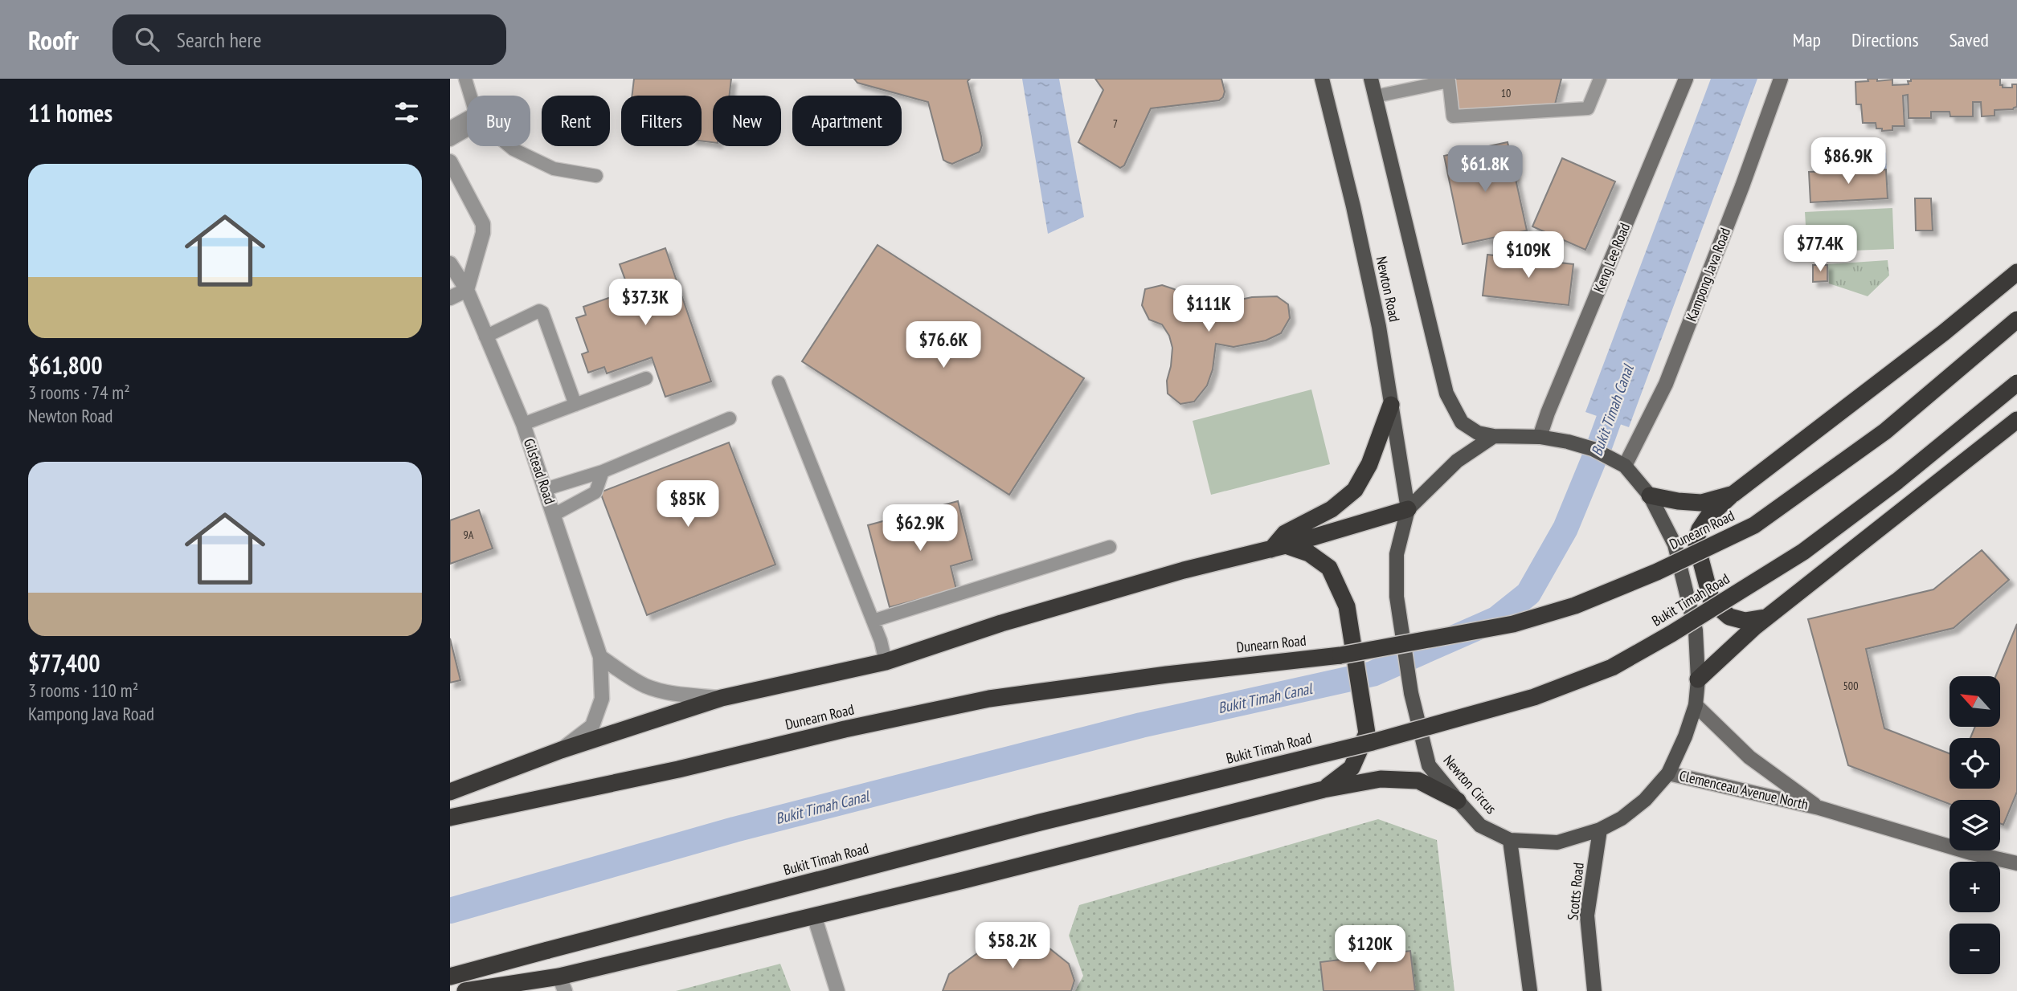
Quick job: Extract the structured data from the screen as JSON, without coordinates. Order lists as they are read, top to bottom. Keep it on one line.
{"streets":{"highway":["Dunearn Road","Bukit Timah Road"],"main road":["Newton Road","Newton Circus","Scotts Road"],"street":["Keng Lee Road","Kampong Java Road","Gilstead Road","Clemenceau Avenue North"]},"crossings":[["Keng Lee Road","Newton Circus"],["Kampong Java Road","Newton Circus"],["Newton Road","Newton Circus"],["Newton Circus","Clemenceau Avenue North"],["Newton Circus","Scotts Road"]],"water":["Bukit Timah Canal"],"house_numbers":["10","7","9A","500"],"north":"top left","page":{"header":"Roofr","search":"Search here","nav":["Map","Directions","Saved"],"heading":"11 homes","chip":["Buy","Rent","Filters","New","Apartment"],"price":["$86.9K","$61.8K","$77.4K","$109K","$37.3K","$111K","$76.6K","$85K","$62.9K","$58.2K","$120K"],"list":[{"name":"$61,800","note":"3 rooms · 74 m² · Newton Road"},{"name":"$77,400","note":"3 rooms · 110 m² · Kampong Java Road"}],"map_buttons":["+","−"]}}
